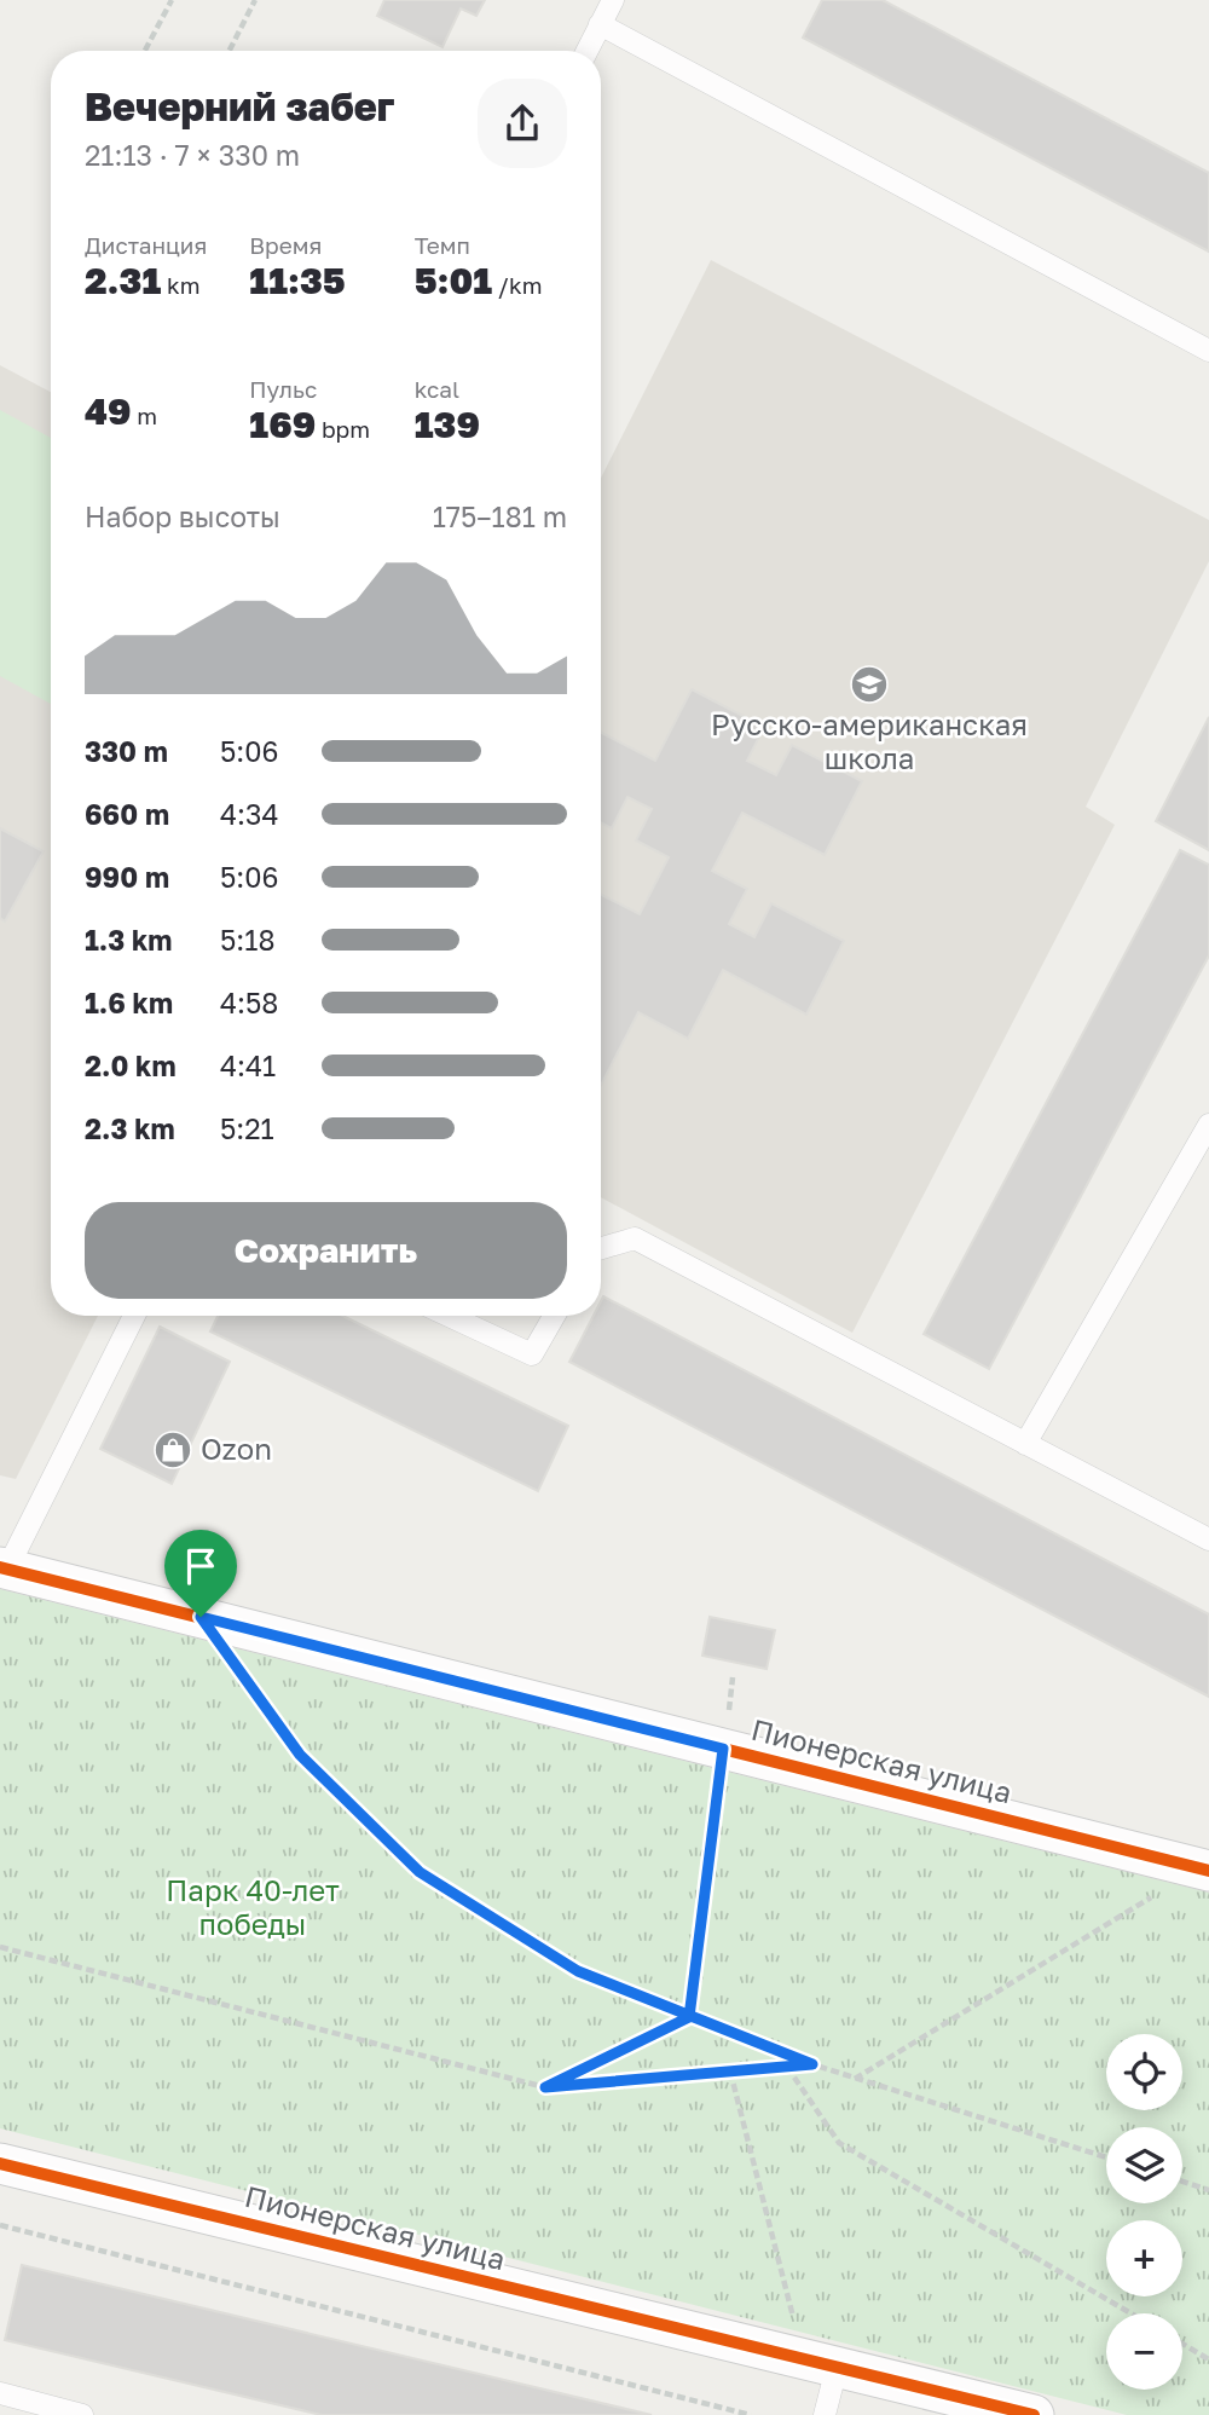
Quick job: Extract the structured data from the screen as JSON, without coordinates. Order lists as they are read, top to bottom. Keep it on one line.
{"streets":{"street":["Пионерская улица"]},"parks":["Парк 40-лет победы"],"places":{"school or university":["Русско-американская школа"],"shop":["Ozon"]},"page":{"heading":["Вечерний забег","21:13 · 7 × 330 m"],"stats":[["Дистанция","2.31 km"],["Время","11:35"],["Темп","5:01 /km"],["49 m"],["Пульс","169 bpm"],["kcal","139"]],"chart":["Набор высоты","175–181 m"],"list":[{"name":"330 m","note":"5:06"},{"name":"660 m","note":"4:34"},{"name":"990 m","note":"5:06"},{"name":"1.3 km","note":"5:18"},{"name":"1.6 km","note":"4:58"},{"name":"2.0 km","note":"4:41"},{"name":"2.3 km","note":"5:21"}],"buttons":"Сохранить","map_buttons":["+","−"]}}
